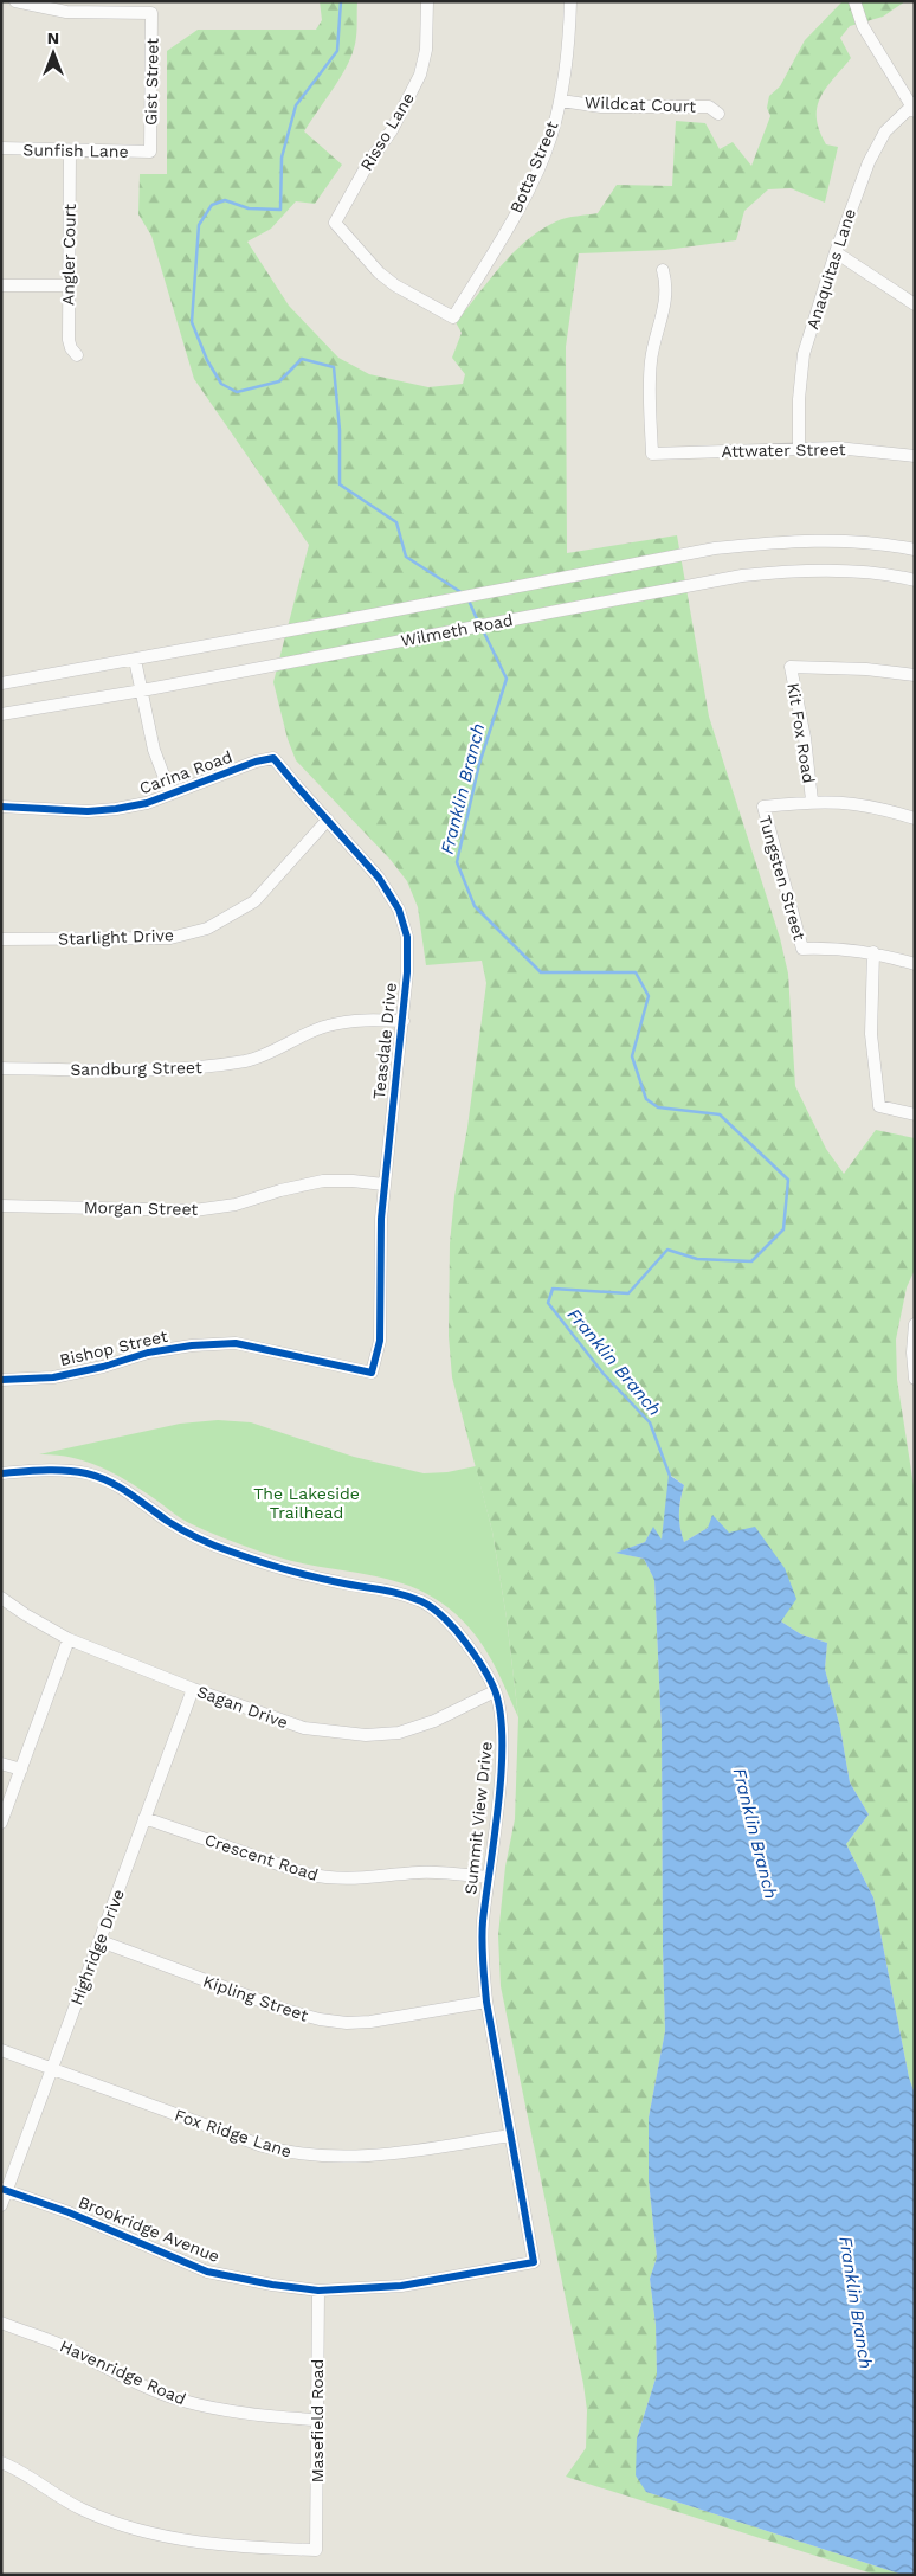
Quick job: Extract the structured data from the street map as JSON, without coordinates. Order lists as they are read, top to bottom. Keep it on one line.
{"streets":{"street":["Gist Street","Wildcat Court","Risso Lane","Sunfish Lane","Botta Street","Angler Court","Anaquitas Lane","Attwater Street","Wilmeth Road","Kit Fox Road","Carina Road","Tungsten Street","Starlight Drive","Teasdale Drive","Sandburg Street","Morgan Street","Bishop Street","Sagan Drive","Summit View Drive","Crescent Road","Highridge Drive","Kipling Street","Fox Ridge Lane","Brookridge Avenue","Havenridge Road","Masefield Road"]},"crossings":[["Gist Street","Sunfish Lane"],["Wildcat Court","Botta Street"],["Risso Lane","Botta Street"],["Sunfish Lane","Angler Court"],["Anaquitas Lane","Attwater Street"],["Kit Fox Road","Tungsten Street"],["Carina Road","Teasdale Drive"],["Starlight Drive","Teasdale Drive"],["Teasdale Drive","Sandburg Street"],["Teasdale Drive","Morgan Street"],["Teasdale Drive","Bishop Street"],["Sagan Drive","Summit View Drive"],["Sagan Drive","Highridge Drive"],["Summit View Drive","Crescent Road"],["Summit View Drive","Kipling Street"],["Summit View Drive","Fox Ridge Lane"],["Summit View Drive","Brookridge Avenue"],["Crescent Road","Highridge Drive"],["Highridge Drive","Kipling Street"],["Highridge Drive","Fox Ridge Lane"],["Highridge Drive","Brookridge Avenue"],["Brookridge Avenue","Masefield Road"],["Havenridge Road","Masefield Road"]],"water":["Franklin Branch"],"parks":["The Lakeside Trailhead"],"north":"top"}
